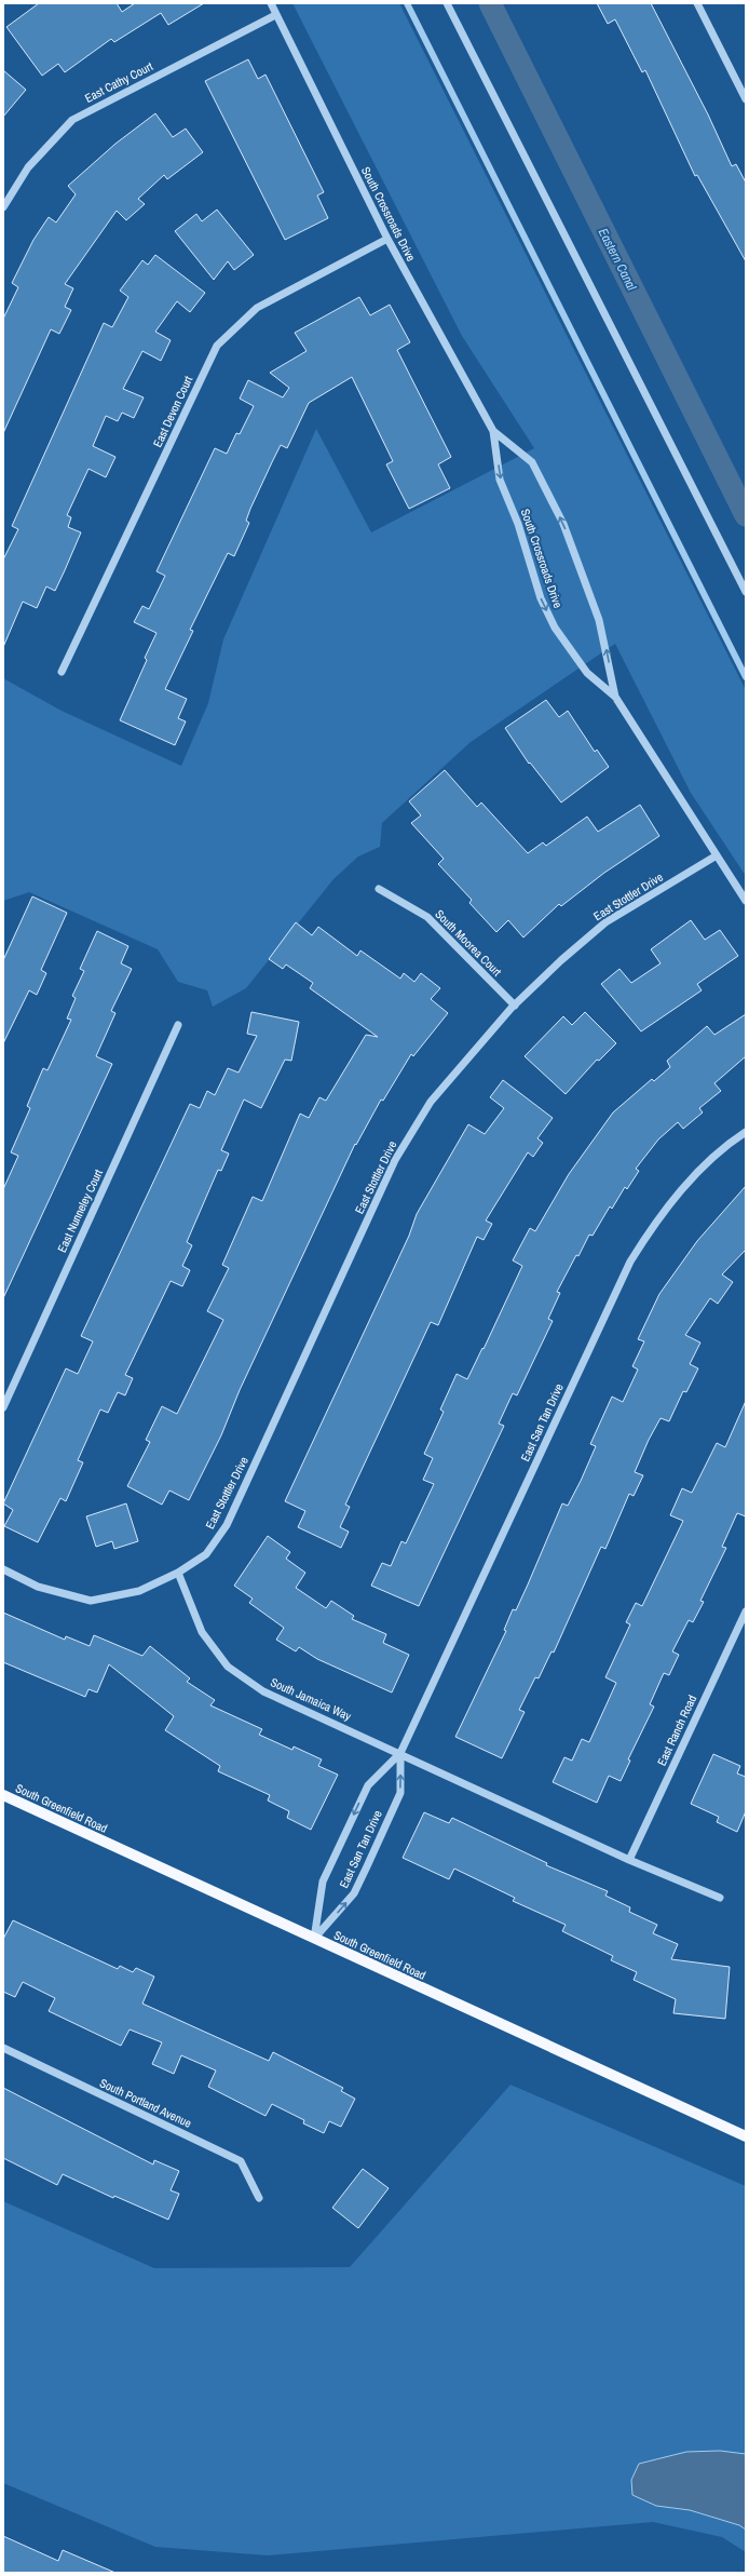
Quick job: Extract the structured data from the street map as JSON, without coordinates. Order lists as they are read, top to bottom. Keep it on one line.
{"streets":{"main road":["South Greenfield Road"],"street":["East Cathy Court","South Crossroads Drive","East Devon Court","East Stottler Drive","South Moorea Court","East Nunneley Court","East San Tan Drive","South Jamaica Way","East Ranch Road","South Portland Avenue"]},"crossings":[["East Cathy Court","South Crossroads Drive"],["South Crossroads Drive","East Devon Court"],["South Crossroads Drive","East Stottler Drive"],["East Stottler Drive","South Moorea Court"],["East Stottler Drive","South Jamaica Way"],["East San Tan Drive","South Jamaica Way"],["East San Tan Drive","South Greenfield Road"],["South Jamaica Way","East Ranch Road"]],"water":["Eastern Canal"]}
